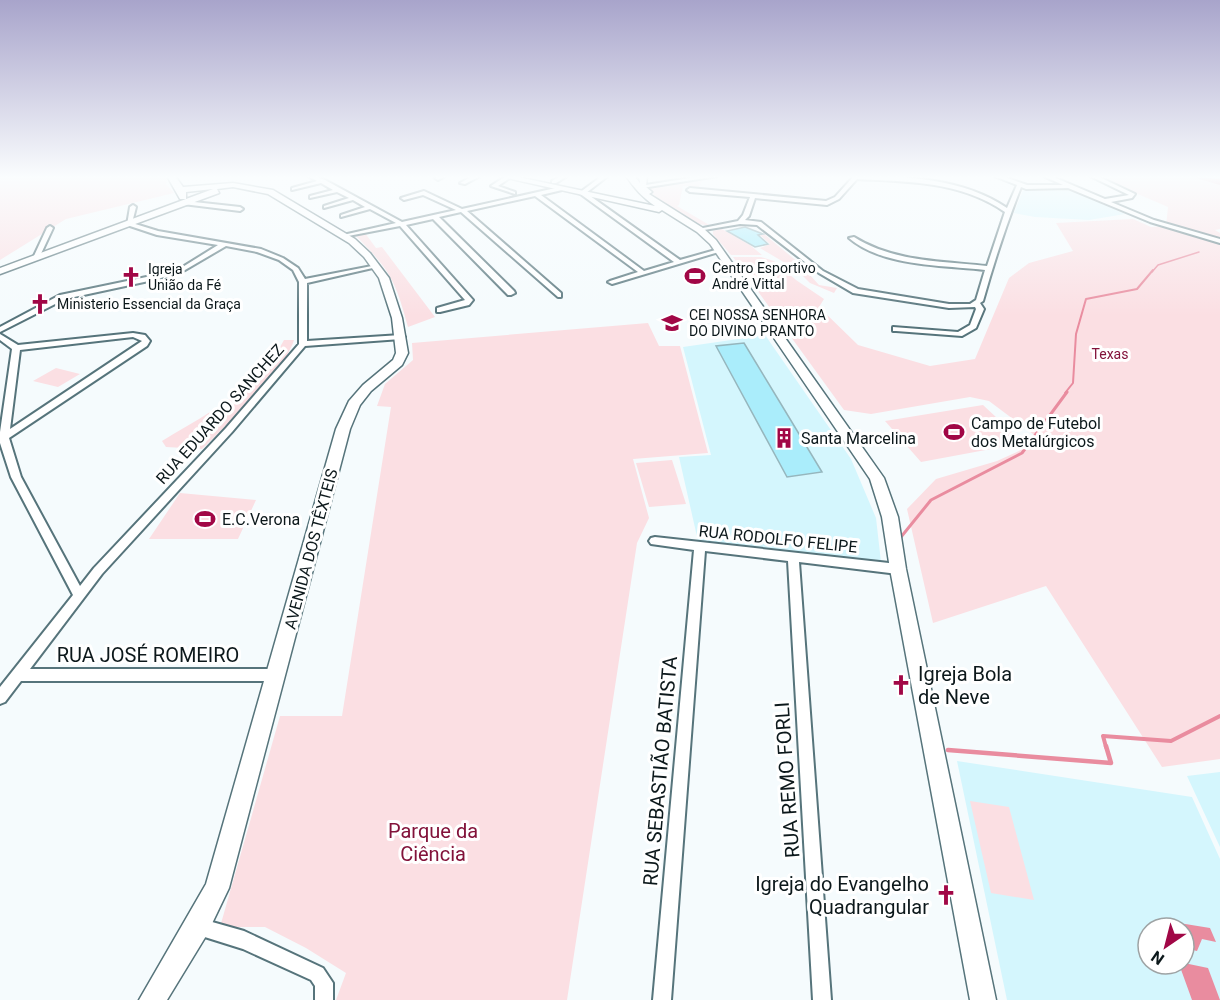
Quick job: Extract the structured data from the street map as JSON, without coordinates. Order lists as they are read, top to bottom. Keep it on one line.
{"streets":{"main road":["AVENIDA DOS TÊXTEIS"],"street":["RUA EDUARDO SANCHEZ","RUA RODOLFO FELIPE","RUA JOSÉ ROMEIRO","RUA SEBASTIÃO BATISTA","RUA REMO FORLI"]},"crossings":[["RUA EDUARDO SANCHEZ","RUA JOSÉ ROMEIRO"],["RUA RODOLFO FELIPE","RUA SEBASTIÃO BATISTA"],["RUA RODOLFO FELIPE","RUA REMO FORLI"],["AVENIDA DOS TÊXTEIS","RUA JOSÉ ROMEIRO"]],"parks":["Texas","Parque da Ciência"],"places":{"sports":["Centro Esportivo André Vittal","Campo de Futebol dos Metalúrgicos","E.C.Verona"],"church":["Igreja União da Fé","Ministerio Essencial da Graça","Igreja Bola de Neve","Igreja do Evangelho Quadrangular"],"school or university":["CEI NOSSA SENHORA DO DIVINO PRANTO"],"building":["Santa Marcelina"]},"north":"bottom left"}
